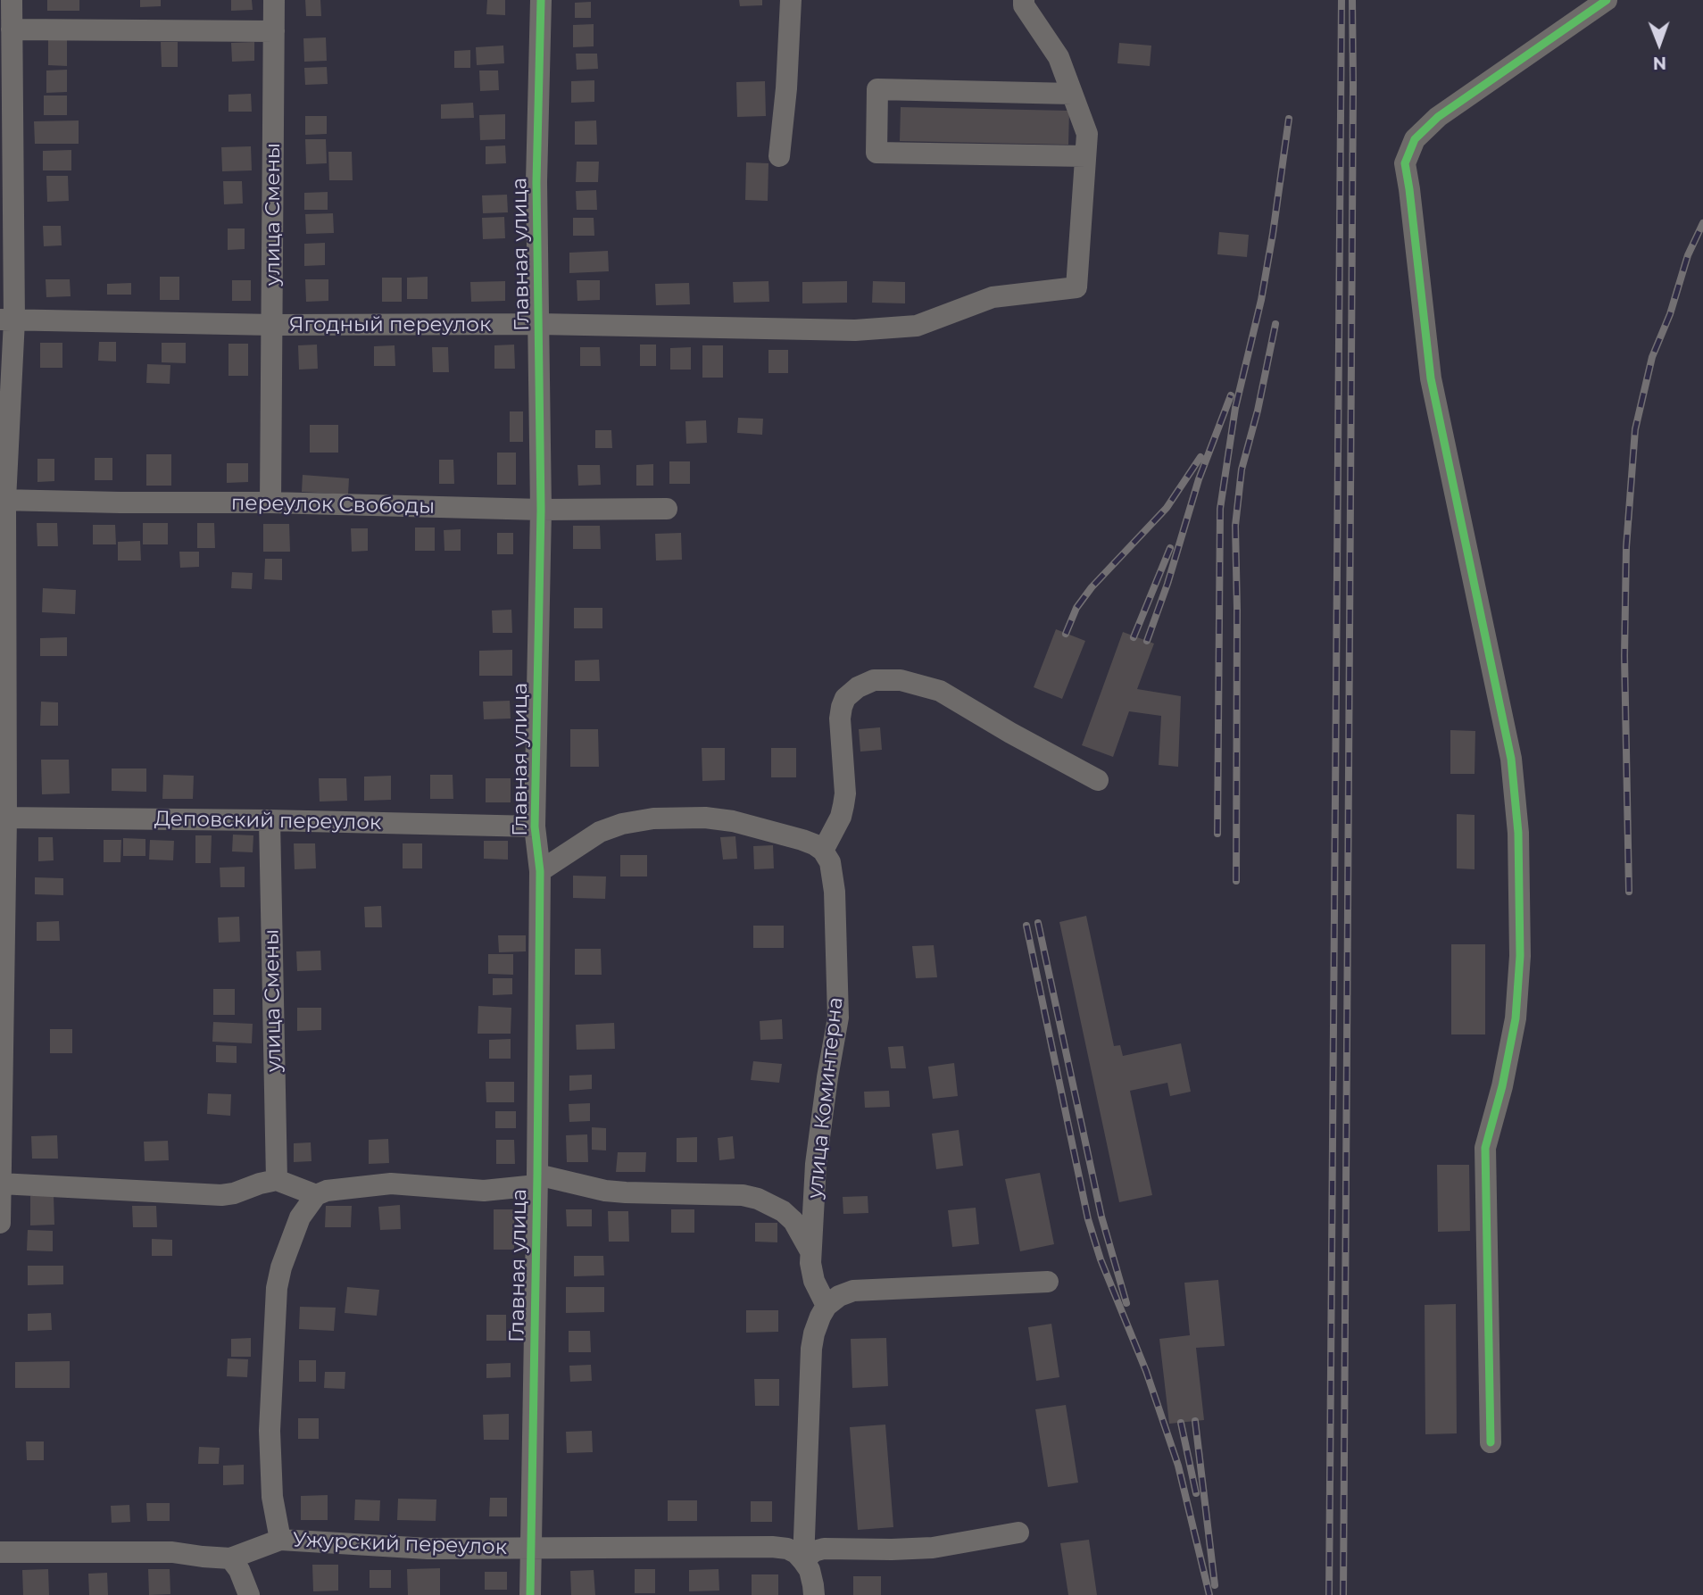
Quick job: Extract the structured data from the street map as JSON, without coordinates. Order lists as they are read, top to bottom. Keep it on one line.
{"streets":{"street":["улица Смены","Главная улица","Ягодный переулок","переулок Свободы","Деповский переулок","улица Коминтерна","Ужурский переулок"]},"crossings":[["улица Смены","Ягодный переулок"],["улица Смены","переулок Свободы"],["улица Смены","Деповский переулок"],["Главная улица","Ягодный переулок"],["Главная улица","переулок Свободы"],["Главная улица","Деповский переулок"],["Главная улица","Ужурский переулок"]],"north":"bottom"}
